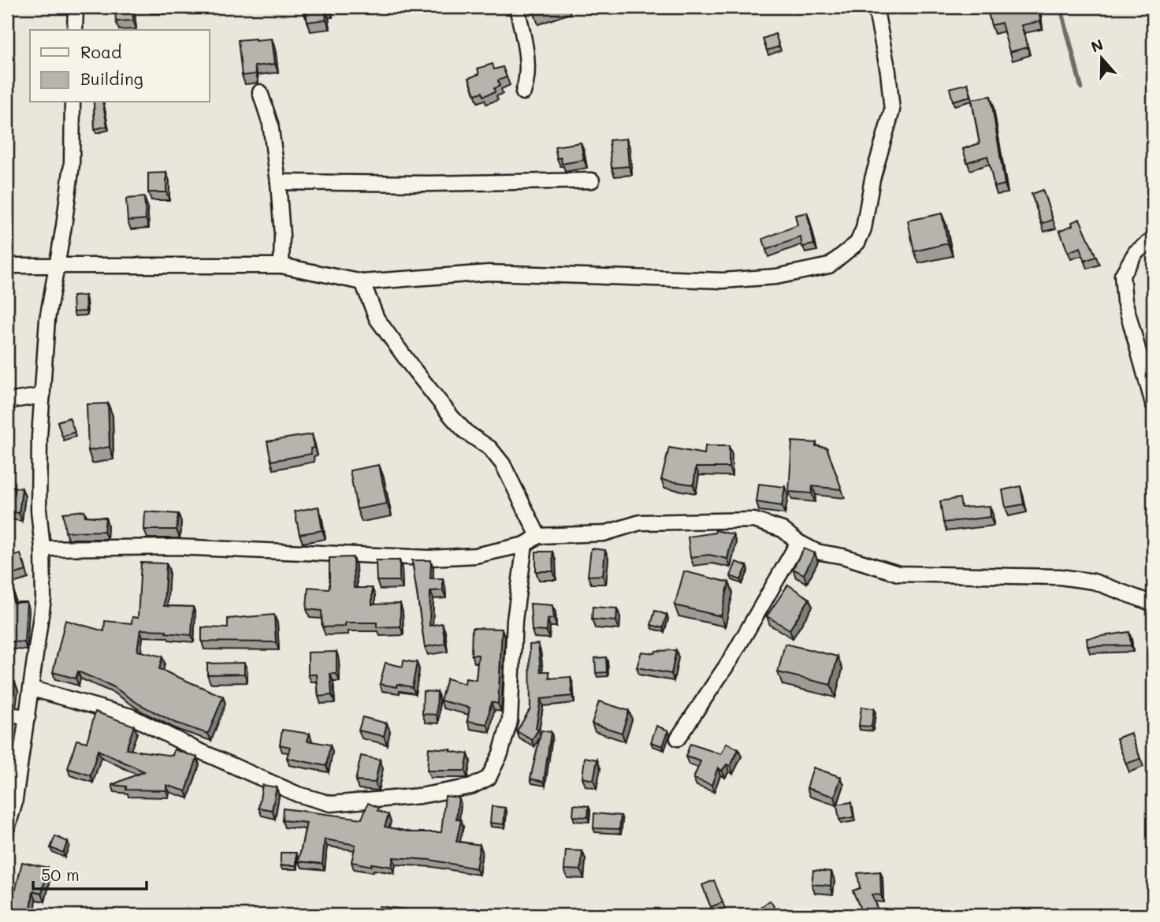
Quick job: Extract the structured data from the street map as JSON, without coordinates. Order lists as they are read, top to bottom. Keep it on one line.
{"legend":["Road","Building"],"scale_bar":"50 m","north":"top"}
